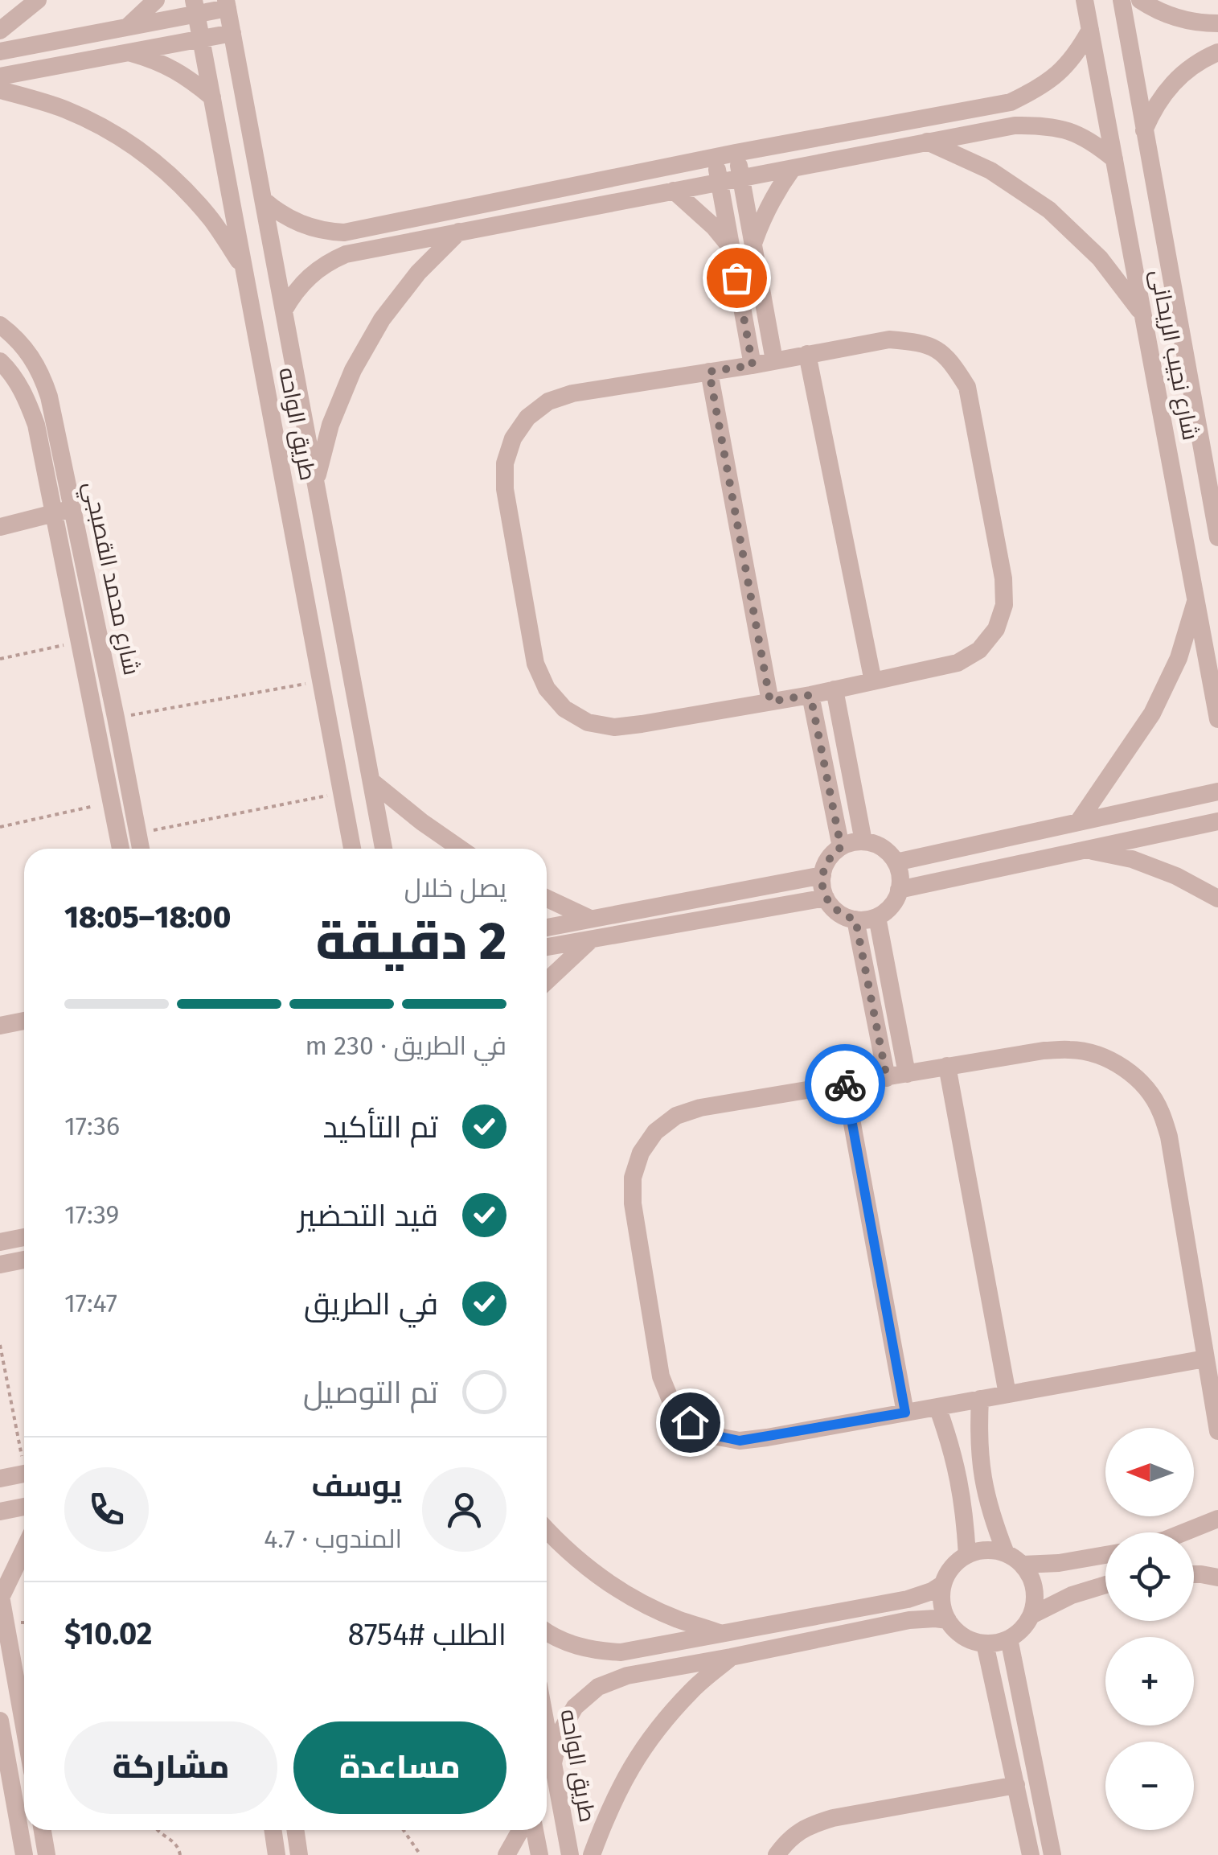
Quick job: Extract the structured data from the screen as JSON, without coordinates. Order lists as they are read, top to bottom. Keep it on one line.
{"streets":{"street":["شارع نجيب الريحانى","طريق الواحه","شارع محمد القصبجي"]},"north":"left","page":{"heading":["2 دقيقة","يصل خلال","18:00–18:05"],"panel":["يوسف","المندوب · 4.7","الطلب #8754","$10.02"],"bar":"في الطريق · 230 m","list":[["تم التأكيد","17:36"],["قيد التحضير","17:39"],["في الطريق","17:47"],"تم التوصيل"],"map_buttons":["+","−"],"buttons":["مساعدة","مشاركة"]}}
